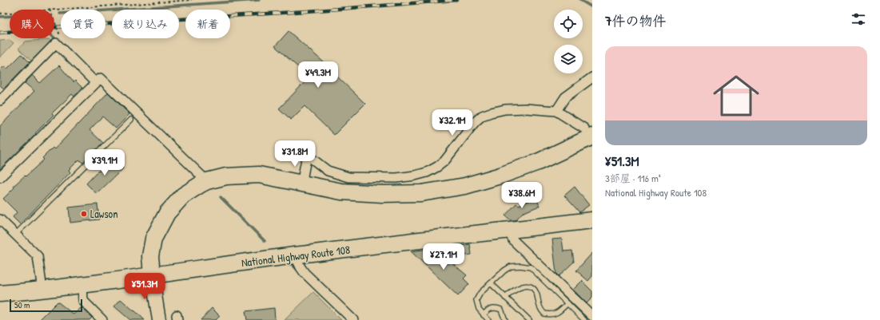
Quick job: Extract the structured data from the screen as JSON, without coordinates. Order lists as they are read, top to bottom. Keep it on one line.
{"streets":{"highway":["National Highway Route 108"]},"places":["Lawson"],"scale_bar":"50 m","page":{"heading":"7件の物件","chip":["購入","賃貸","絞り込み","新着"],"list":[{"name":"¥51.3M","note":"3部屋 · 116 m² · National Highway Route 108"}],"price":["¥49.3M","¥32.1M","¥31.8M","¥39.1M","¥38.6M","¥27.1M","¥51.3M"],"scale":"50 m"}}
